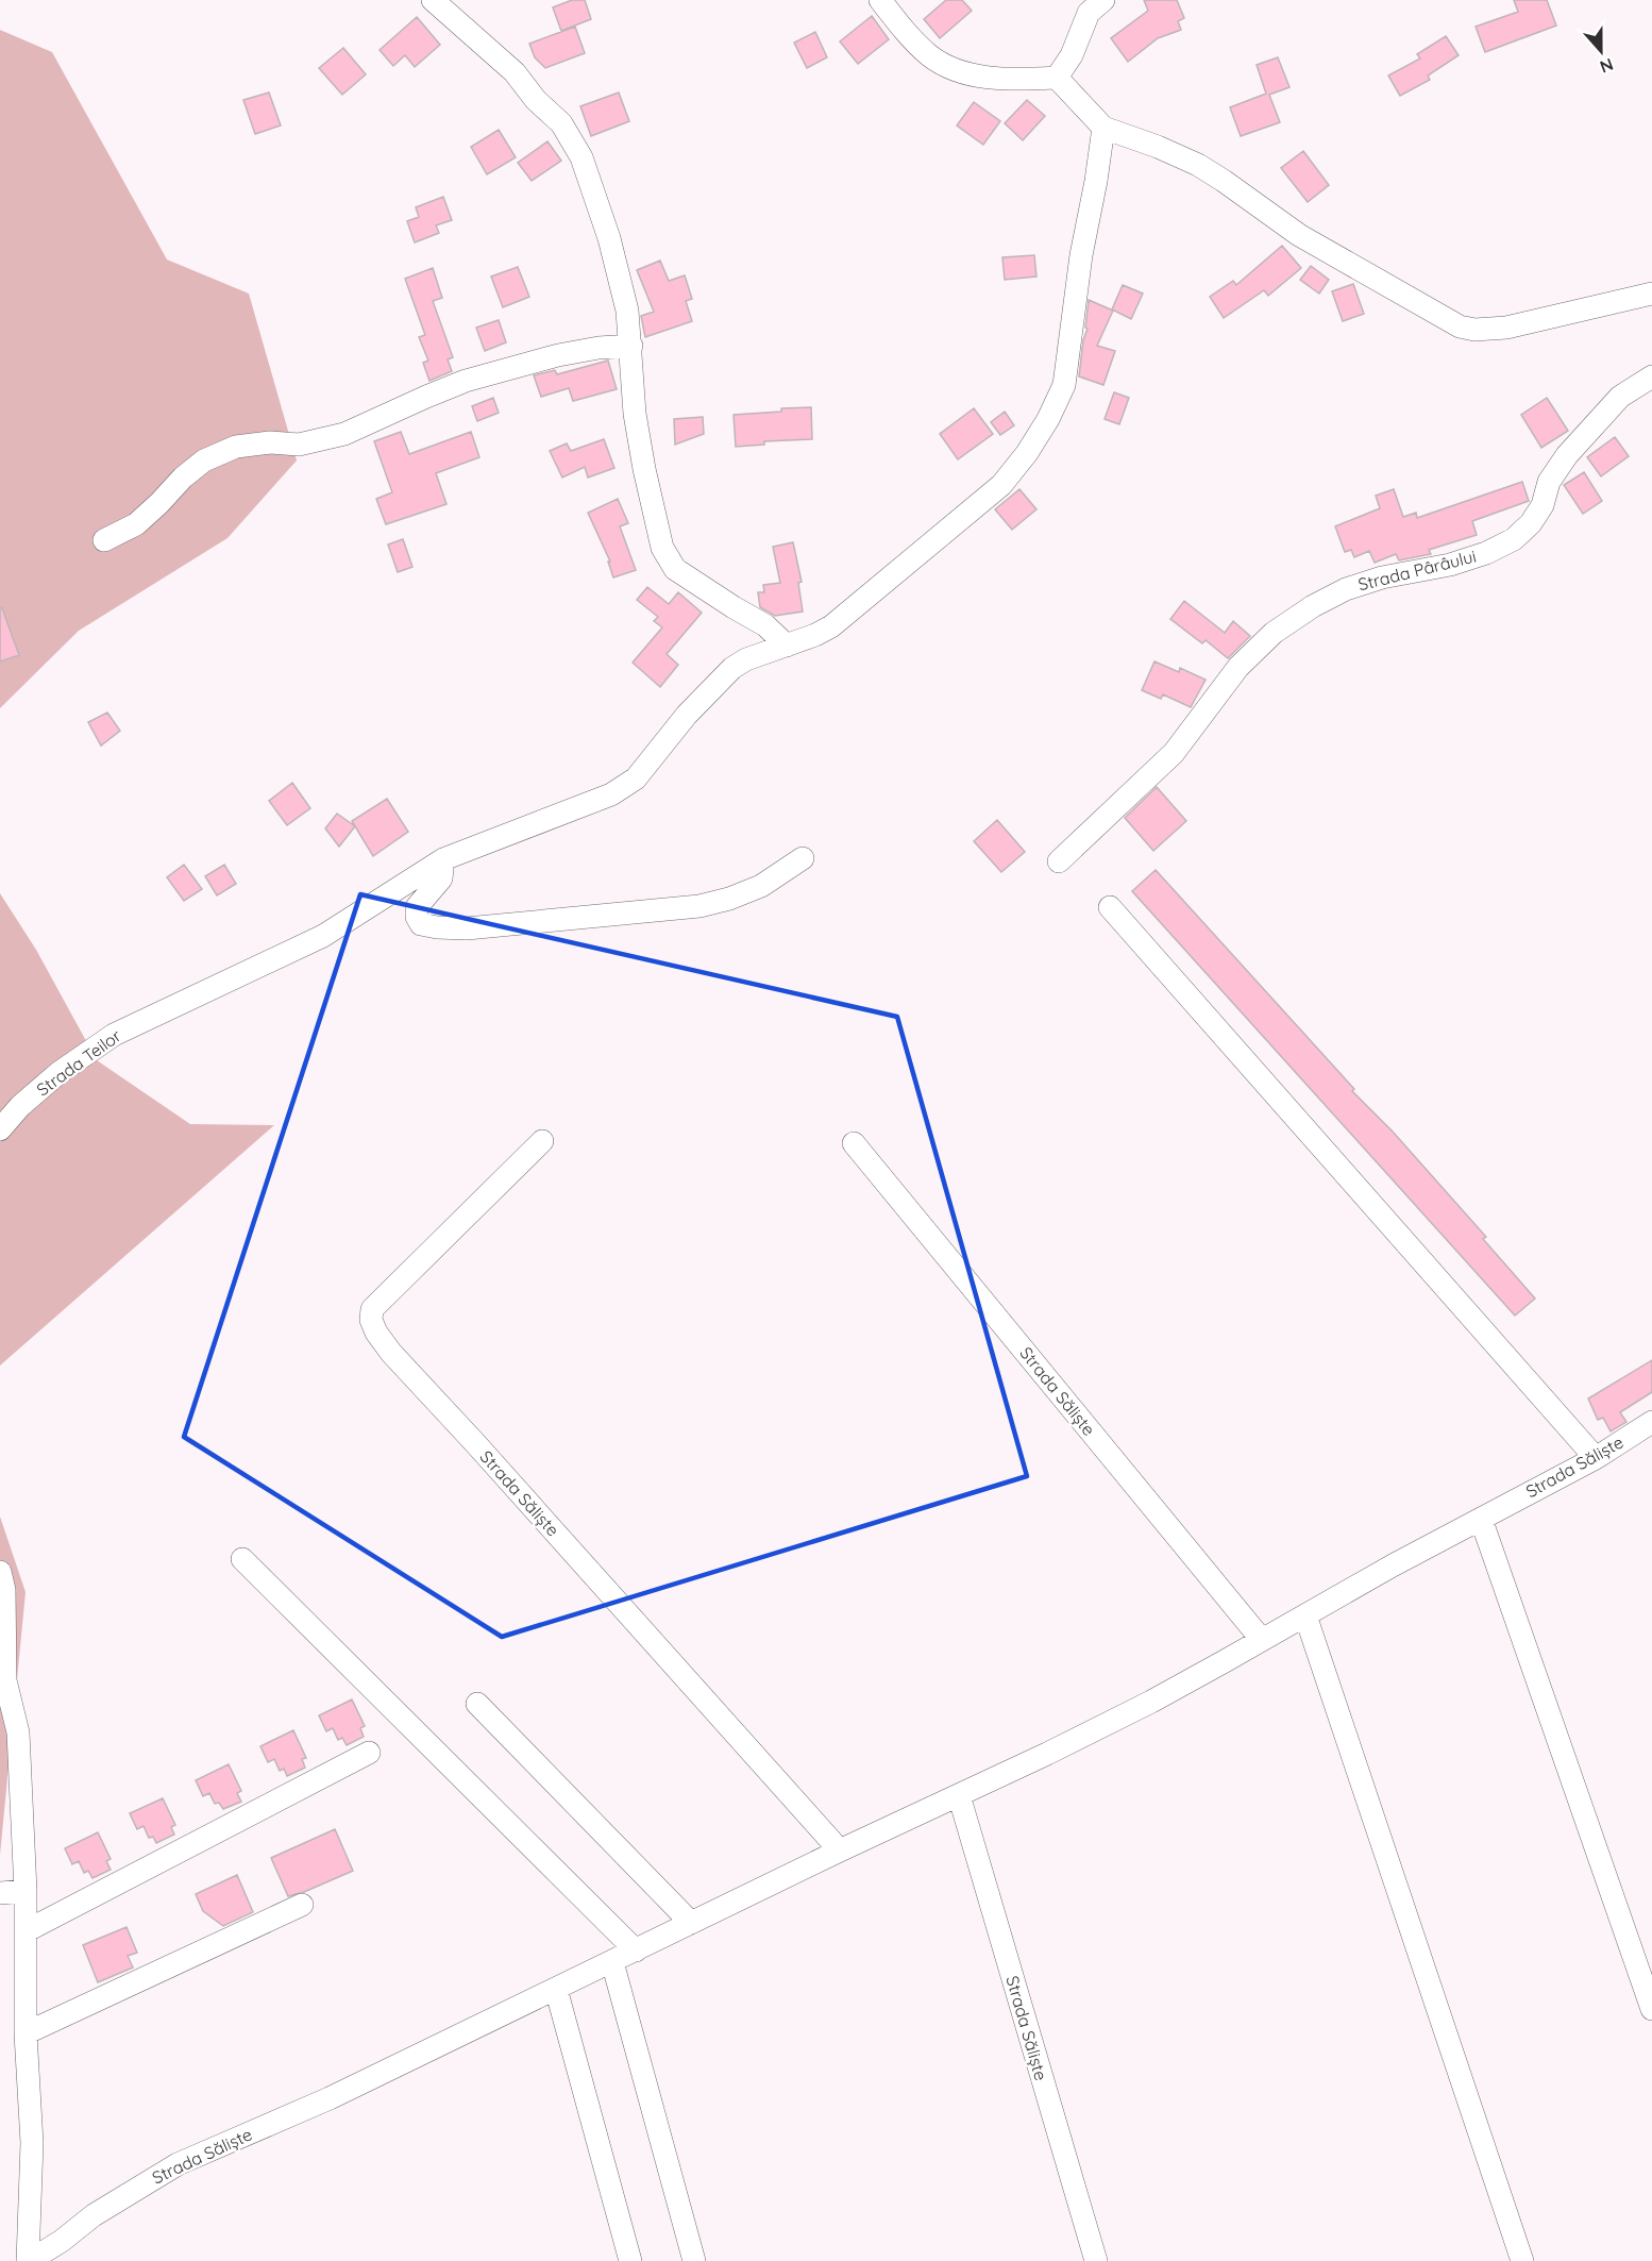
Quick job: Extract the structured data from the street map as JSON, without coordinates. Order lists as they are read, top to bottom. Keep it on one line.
{"streets":{"street":["Strada Pârâului","Strada Teilor","Strada Săliște"]},"north":"bottom"}
